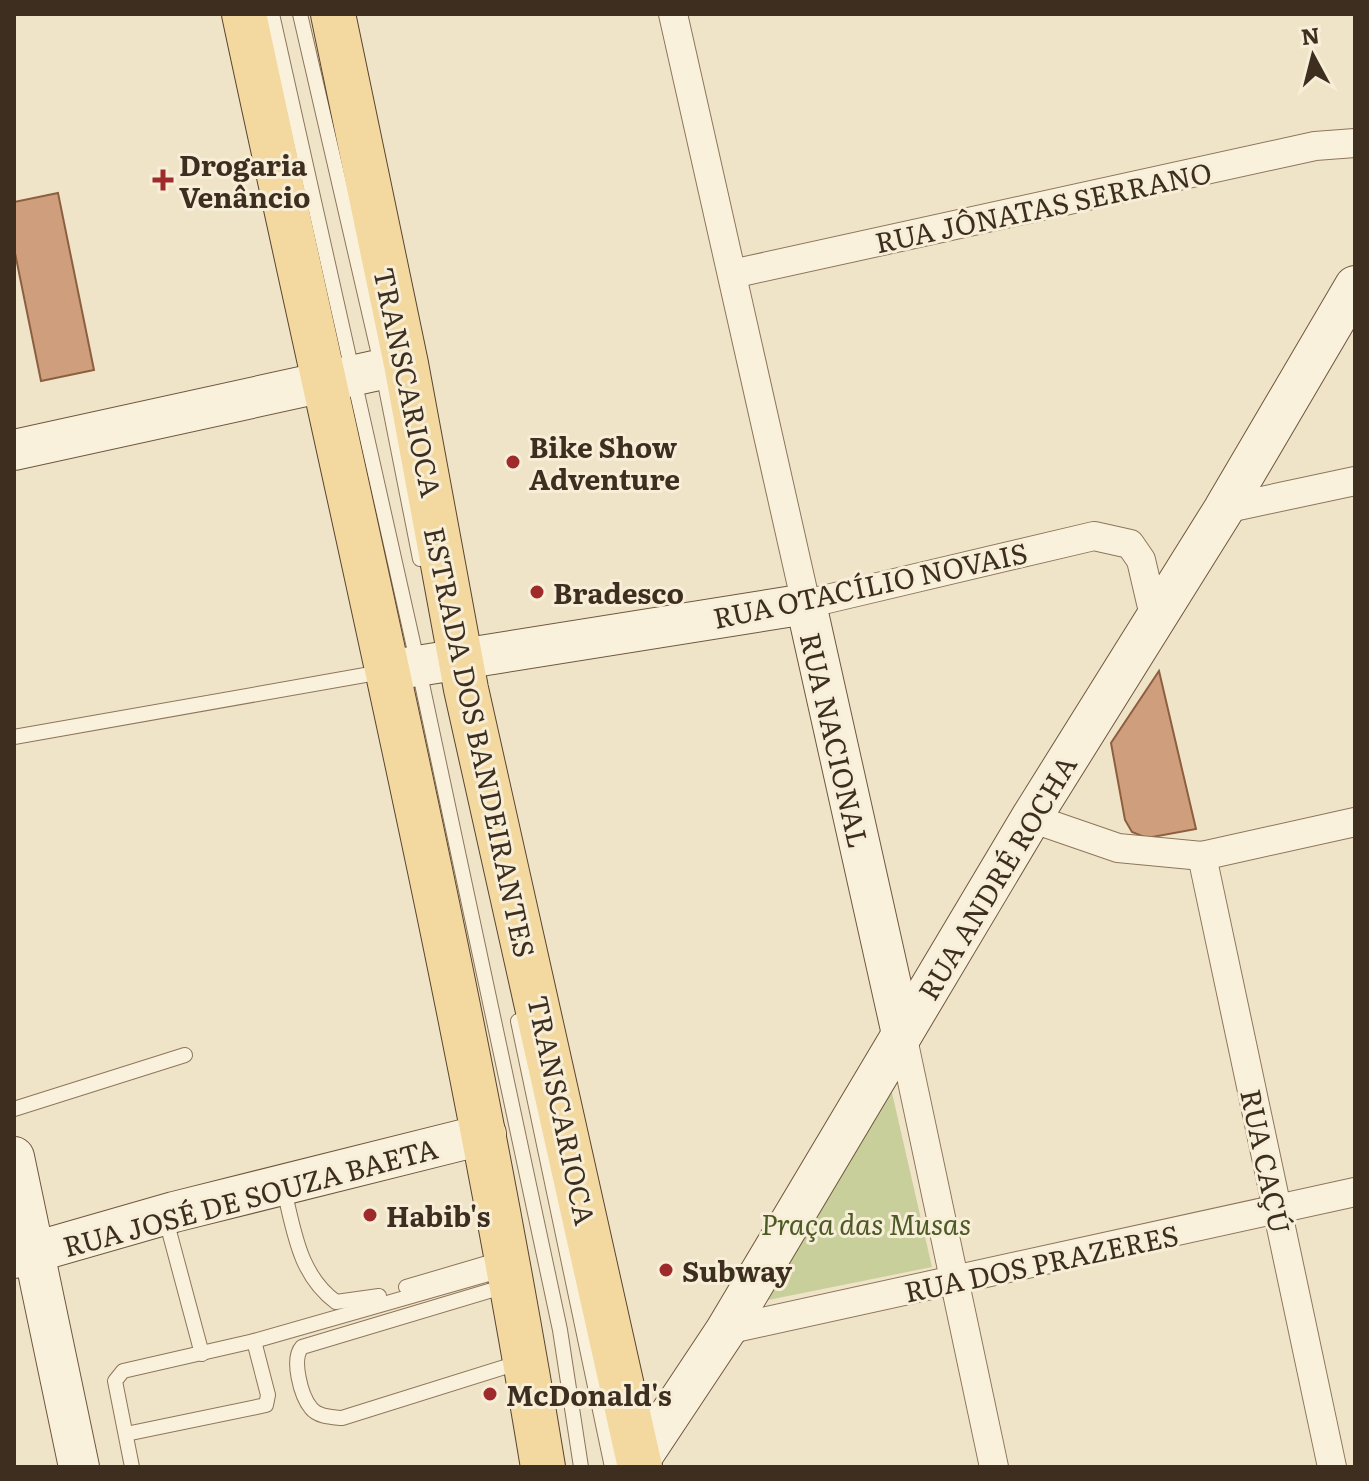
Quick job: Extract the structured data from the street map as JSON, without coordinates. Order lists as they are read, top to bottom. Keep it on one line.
{"streets":{"main road":["ESTRADA DOS BANDEIRANTES"],"street":["RUA JÔNATAS SERRANO","RUA OTACÍLIO NOVAIS","RUA NACIONAL","RUA ANDRÉ ROCHA","RUA CAÇÚ","RUA JOSÉ DE SOUZA BAETA","RUA DOS PRAZERES"],"lane":["TRANSCARIOCA"]},"crossings":[["RUA JÔNATAS SERRANO","RUA NACIONAL"],["TRANSCARIOCA","RUA OTACÍLIO NOVAIS"],["TRANSCARIOCA","ESTRADA DOS BANDEIRANTES"],["TRANSCARIOCA","RUA ANDRÉ ROCHA"],["RUA OTACÍLIO NOVAIS","RUA NACIONAL"],["RUA OTACÍLIO NOVAIS","ESTRADA DOS BANDEIRANTES"],["RUA OTACÍLIO NOVAIS","RUA ANDRÉ ROCHA"],["RUA NACIONAL","RUA ANDRÉ ROCHA"],["RUA NACIONAL","RUA DOS PRAZERES"],["ESTRADA DOS BANDEIRANTES","RUA ANDRÉ ROCHA"],["ESTRADA DOS BANDEIRANTES","RUA JOSÉ DE SOUZA BAETA"],["RUA ANDRÉ ROCHA","RUA DOS PRAZERES"],["RUA CAÇÚ","RUA DOS PRAZERES"]],"parks":["Praça das Musas"],"places":{"health":["Drogaria Venâncio"],"other":["Bike Show Adventure","Bradesco","Habib's","Subway","McDonald's"]},"north":"top"}
